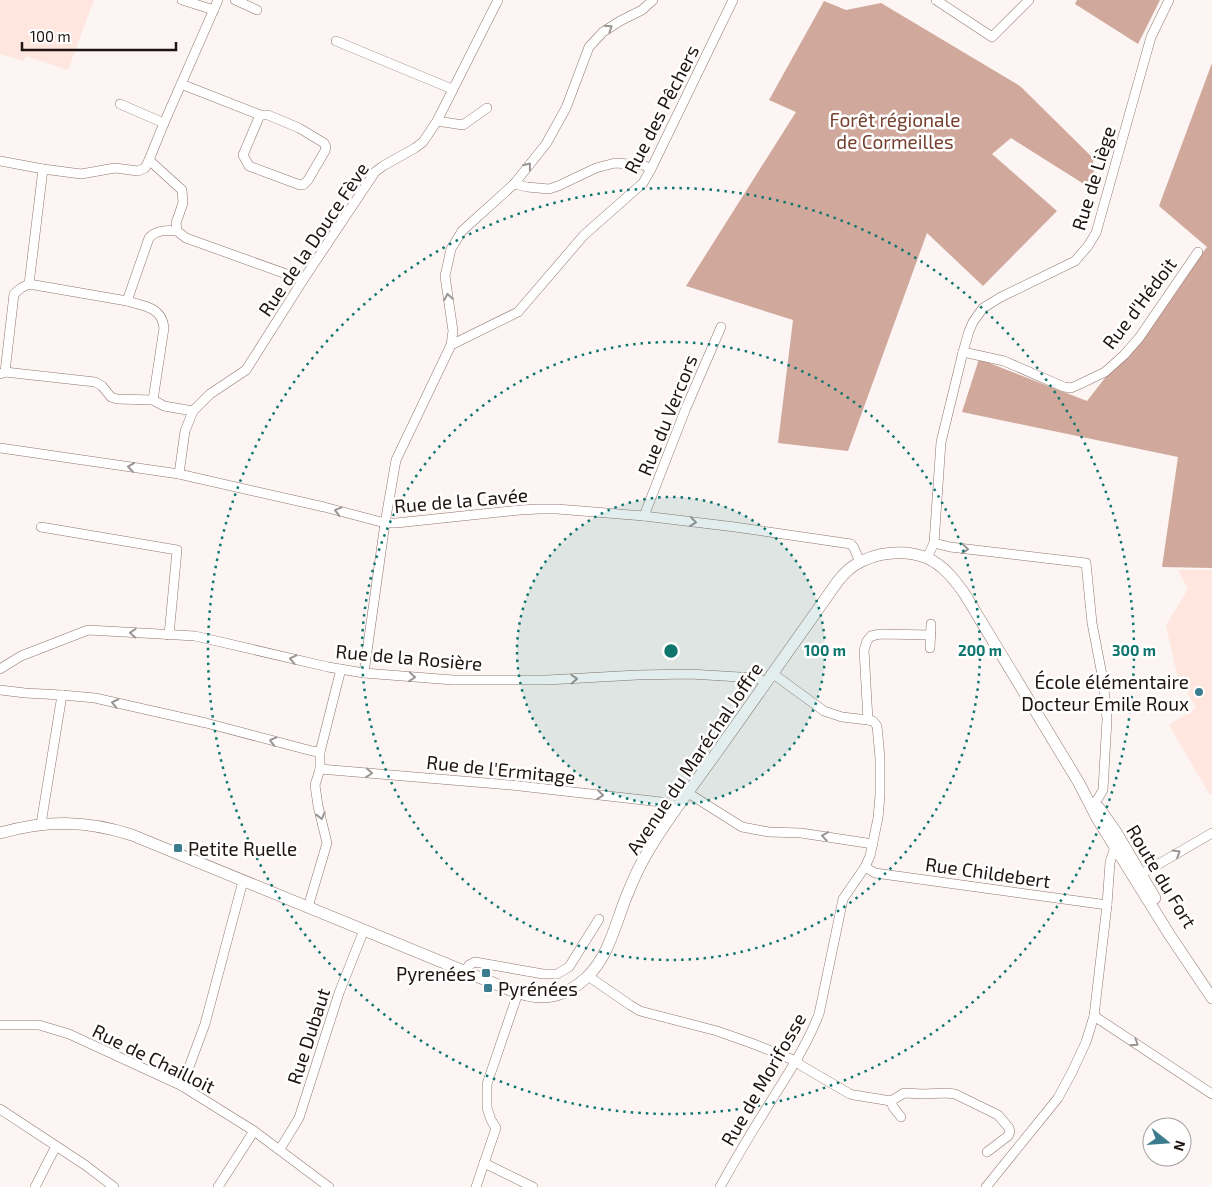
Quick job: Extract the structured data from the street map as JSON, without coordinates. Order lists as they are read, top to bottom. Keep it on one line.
{"streets":{"street":["Rue des Pêchers","Rue de Liège","Rue de la Douce Fève","Rue d'Hédoit","Rue du Vercors","Rue de la Cavée","Rue de la Rosière","Avenue du Maréchal Joffre","Rue de l'Ermitage","Rue Childebert","Route du Fort","Rue Dubaut","Rue de Chailloit","Rue de Morifosse"]},"crossings":[["Rue de Liège","Rue d'Hédoit"],["Rue de la Douce Fève","Rue de la Cavée"],["Rue du Vercors","Rue de la Cavée"],["Rue de la Cavée","Avenue du Maréchal Joffre"],["Rue de la Rosière","Avenue du Maréchal Joffre"],["Avenue du Maréchal Joffre","Rue de l'Ermitage"],["Avenue du Maréchal Joffre","Route du Fort"],["Avenue du Maréchal Joffre","Rue Dubaut"],["Rue Childebert","Rue de Morifosse"],["Rue Dubaut","Rue de Chailloit"]],"one_way":["Rue de l'Ermitage"],"parks":["Forêt régionale de Cormeilles"],"places":{"other":["École élémentaire Docteur Emile Roux"],"transit":["Petite Ruelle","Pyrenées","Pyrénées"]},"scale_bar":"100 m","north":"right","rings":["100 m","200 m","300 m"]}
